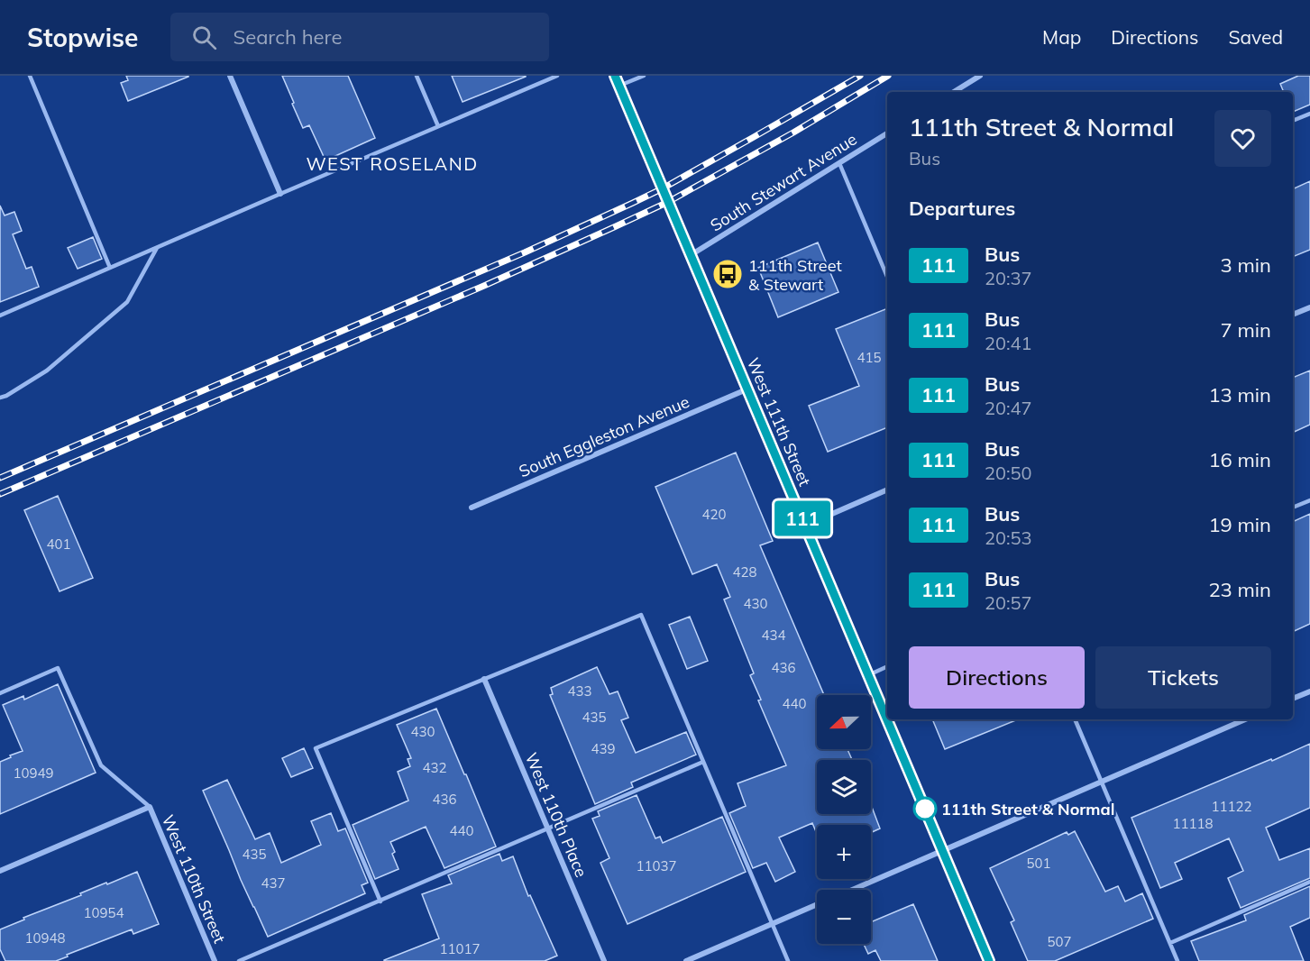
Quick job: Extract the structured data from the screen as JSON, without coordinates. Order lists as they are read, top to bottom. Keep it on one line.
{"streets":{"main road":["West 111th Street"],"street":["South Stewart Avenue","South Eggleston Avenue","West 110th Place","West 110th Street"]},"crossings":[["South Stewart Avenue","West 111th Street"],["West 111th Street","South Eggleston Avenue"]],"districts":["WEST ROSELAND"],"places":{"bus stop":["111th Street & Stewart"],"other":["111th Street & Normal"]},"lines":["bus line 111"],"house_numbers":["415","420","401","428","430","434","436","433","440","435","430","439","432","10949","436","11122","11118","440","435","501","11037","437","10954","10948","507","11017"],"north":"left","page":{"header":"Stopwise","search":"Search here","nav":["Map","Directions","Saved"],"on_map":"111","heading":[["111th Street & Normal","Bus"],"Departures"],"list":[{"mark":"111","name":"Bus","note":"20:37","value":"3 min"},{"mark":"111","name":"Bus","note":"20:41","value":"7 min"},{"mark":"111","name":"Bus","note":"20:47","value":"13 min"},{"mark":"111","name":"Bus","note":"20:50","value":"16 min"},{"mark":"111","name":"Bus","note":"20:53","value":"19 min"},{"mark":"111","name":"Bus","note":"20:57","value":"23 min"}],"buttons":["Directions","Tickets"],"map_buttons":["+","−"]}}
